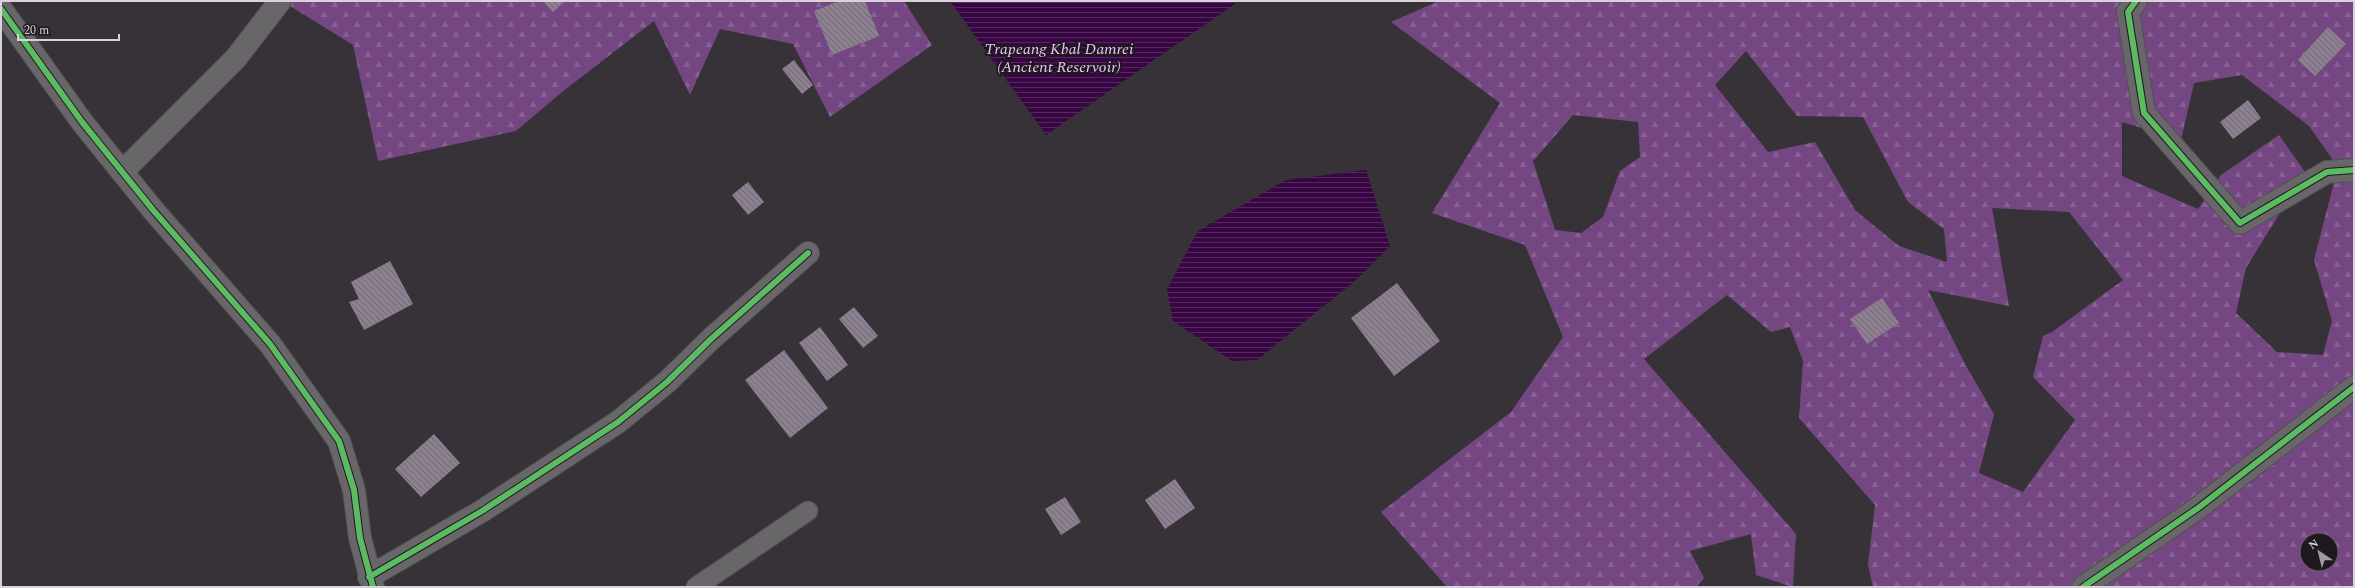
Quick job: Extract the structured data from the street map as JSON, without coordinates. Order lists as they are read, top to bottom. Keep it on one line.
{"water":["Trapeang Kbal Damrei (Ancient Reservoir)"],"scale_bar":"20 m","north":"top left"}
